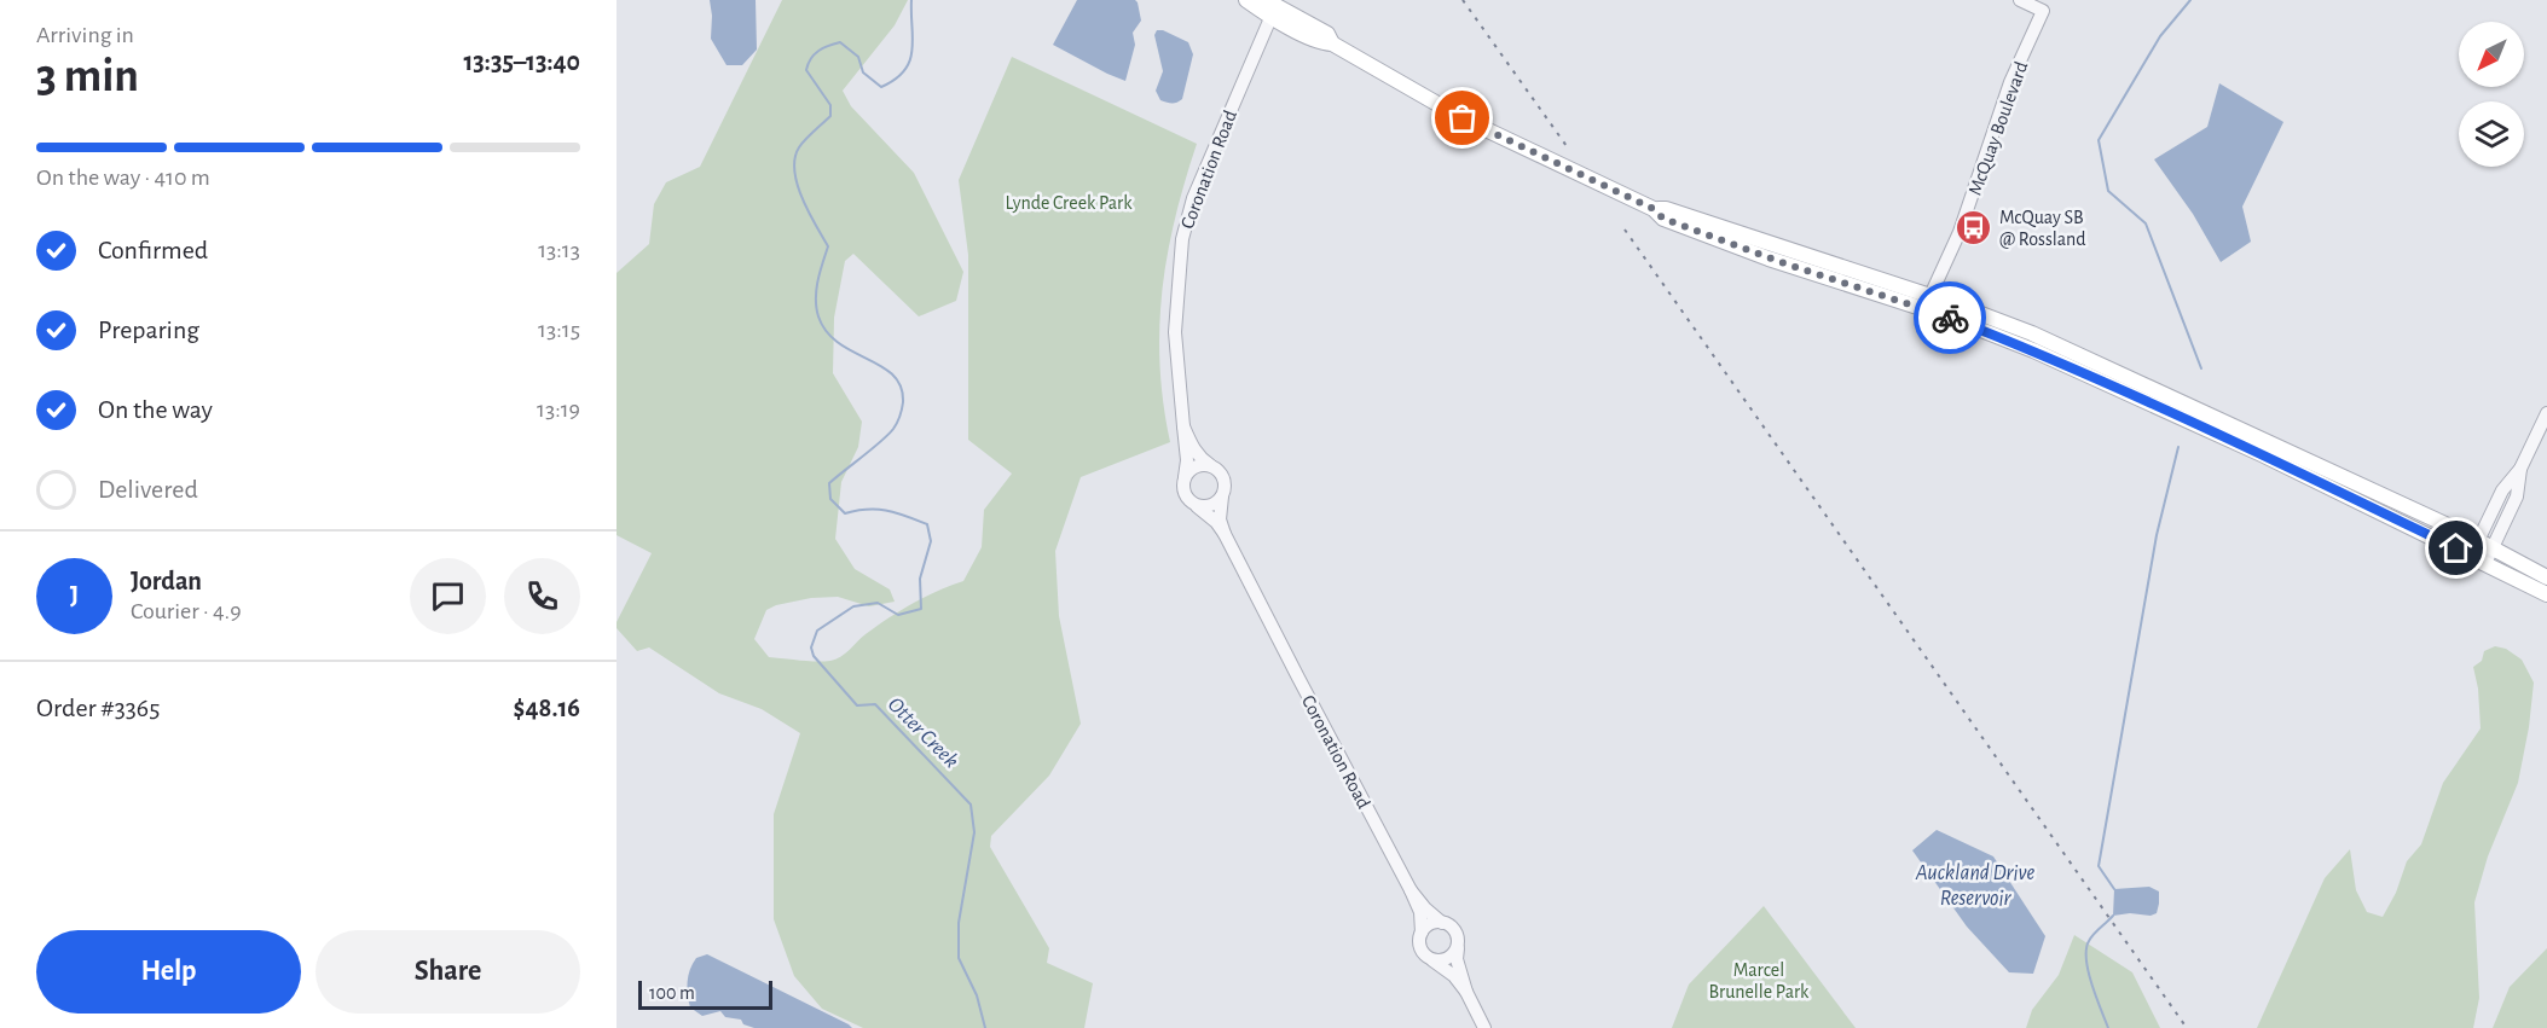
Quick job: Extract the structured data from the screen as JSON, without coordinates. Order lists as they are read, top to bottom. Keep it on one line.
{"streets":{"street":["McQuay Boulevard","Coronation Road"]},"water":["Otter Creek","Auckland Drive Reservoir"],"parks":["Lynde Creek Park","Marcel Brunelle Park"],"places":{"bus stop":["McQuay SB @ Rossland"]},"scale_bar":"100 m","north":"bottom left","page":{"heading":["3 min","Arriving in","13:35–13:40"],"panel":["Jordan","Courier · 4.9","Order #3365","$48.16"],"bar":"On the way · 410 m","list":[["Confirmed","13:13"],["Preparing","13:15"],["On the way","13:19"],"Delivered"],"round":"J","buttons":["Help","Share"],"scale":"100 m"}}
